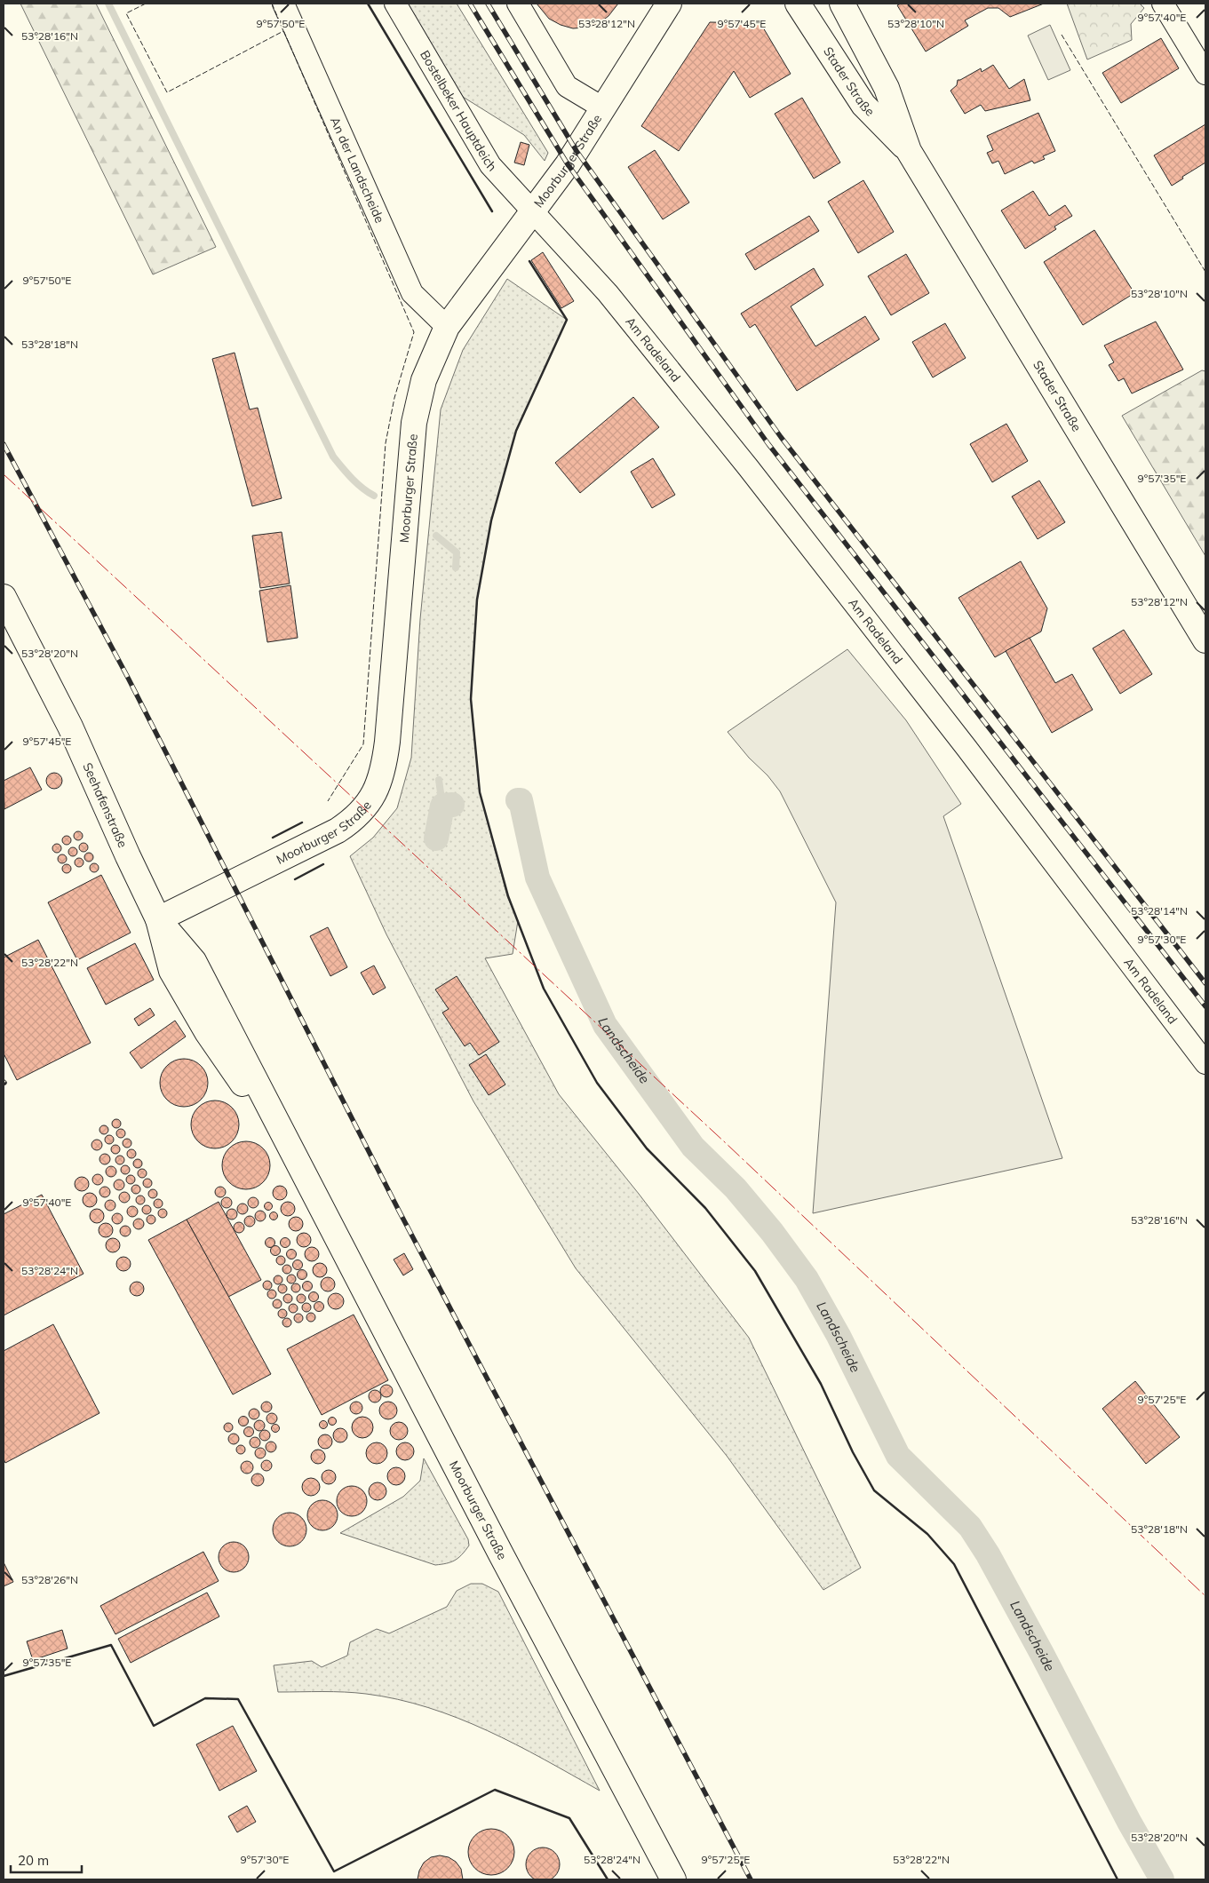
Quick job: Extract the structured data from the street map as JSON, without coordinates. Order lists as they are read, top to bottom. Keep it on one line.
{"streets":{"main road":["Stader Straße","Moorburger Straße","Seehafenstraße"],"street":["Bostelbeker Hauptdeich","An der Landscheide","Am Radeland"]},"crossings":[["Bostelbeker Hauptdeich","Moorburger Straße"],["Bostelbeker Hauptdeich","Am Radeland"],["Moorburger Straße","An der Landscheide"],["Moorburger Straße","Am Radeland"],["Moorburger Straße","Seehafenstraße"]],"water":["Landscheide"],"scale_bar":"20 m","coordinates":["9°57'40\"E","9°57'50\"E","53°28'12\"N","9°57'45\"E","53°28'10\"N","53°28'16\"N","53°28'18\"N","9°57'35\"E","53°28'20\"N","53°28'14\"N","9°57'30\"E","53°28'22\"N","53°28'24\"N","9°57'25\"E","53°28'26\"N"]}
